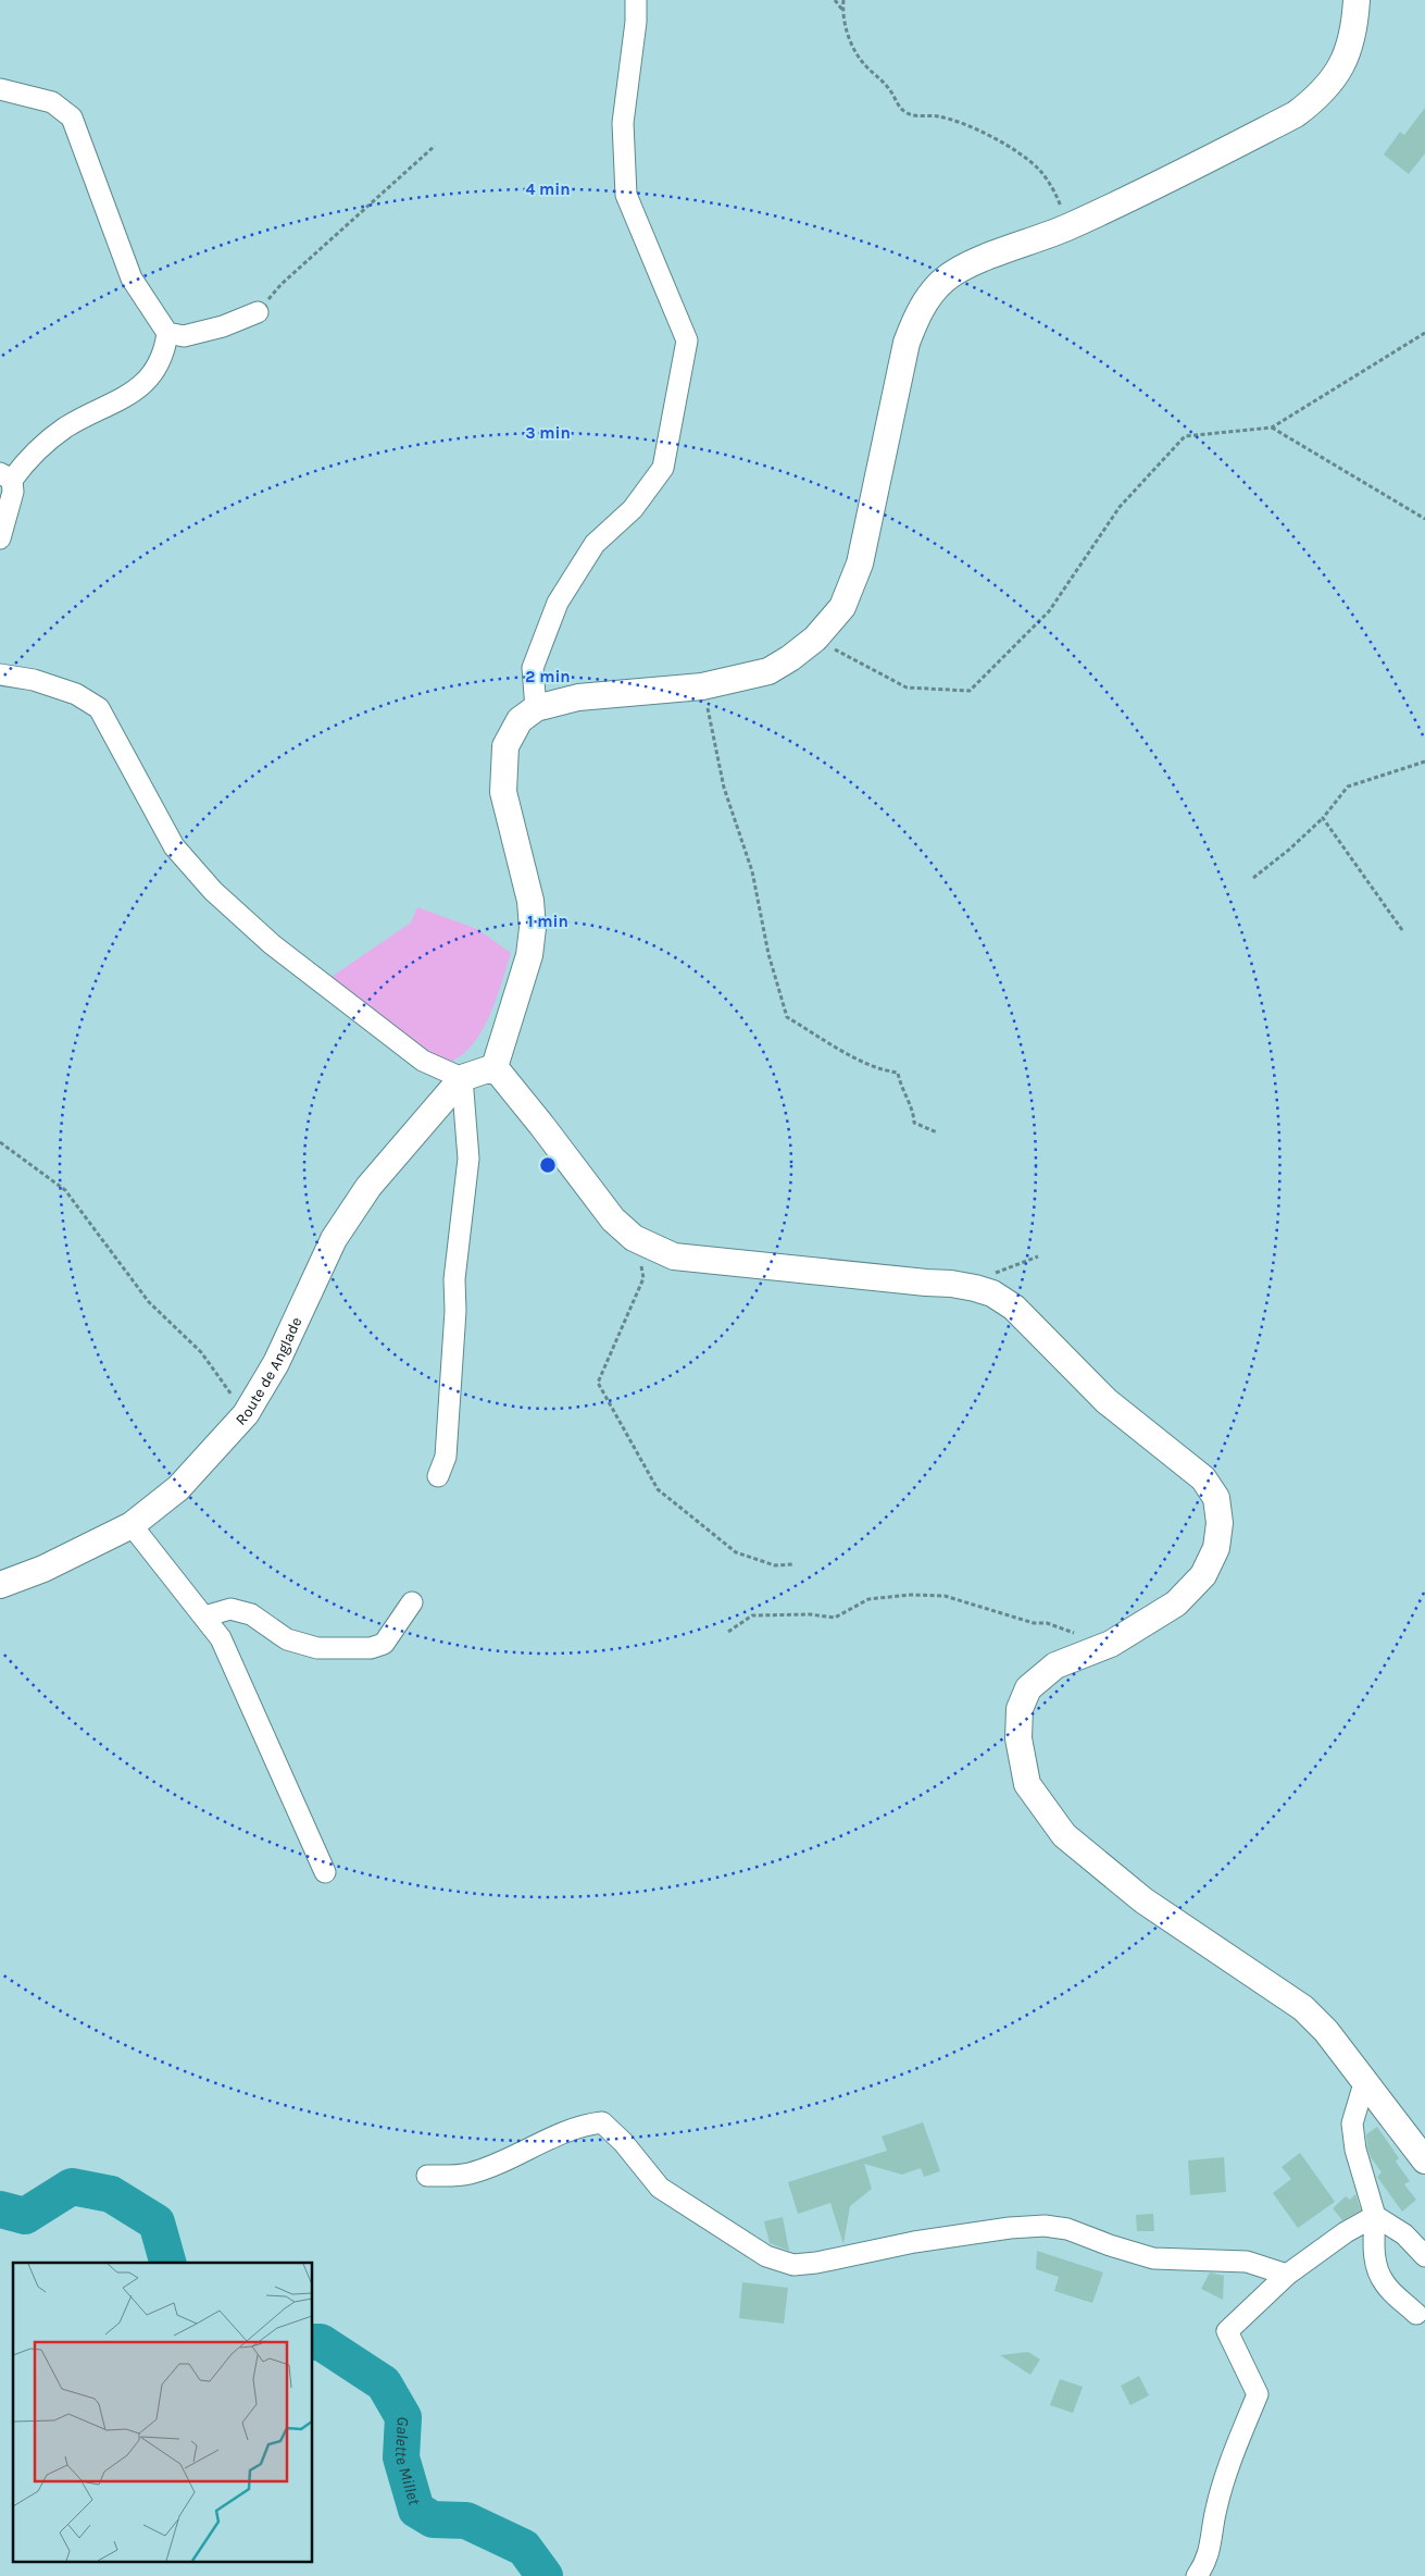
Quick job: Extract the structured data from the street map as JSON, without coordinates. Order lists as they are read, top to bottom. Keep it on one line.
{"streets":{"street":["Route de Anglade"]},"water":["Galette Millet"],"rings":["4 min","3 min","2 min","1 min"]}
